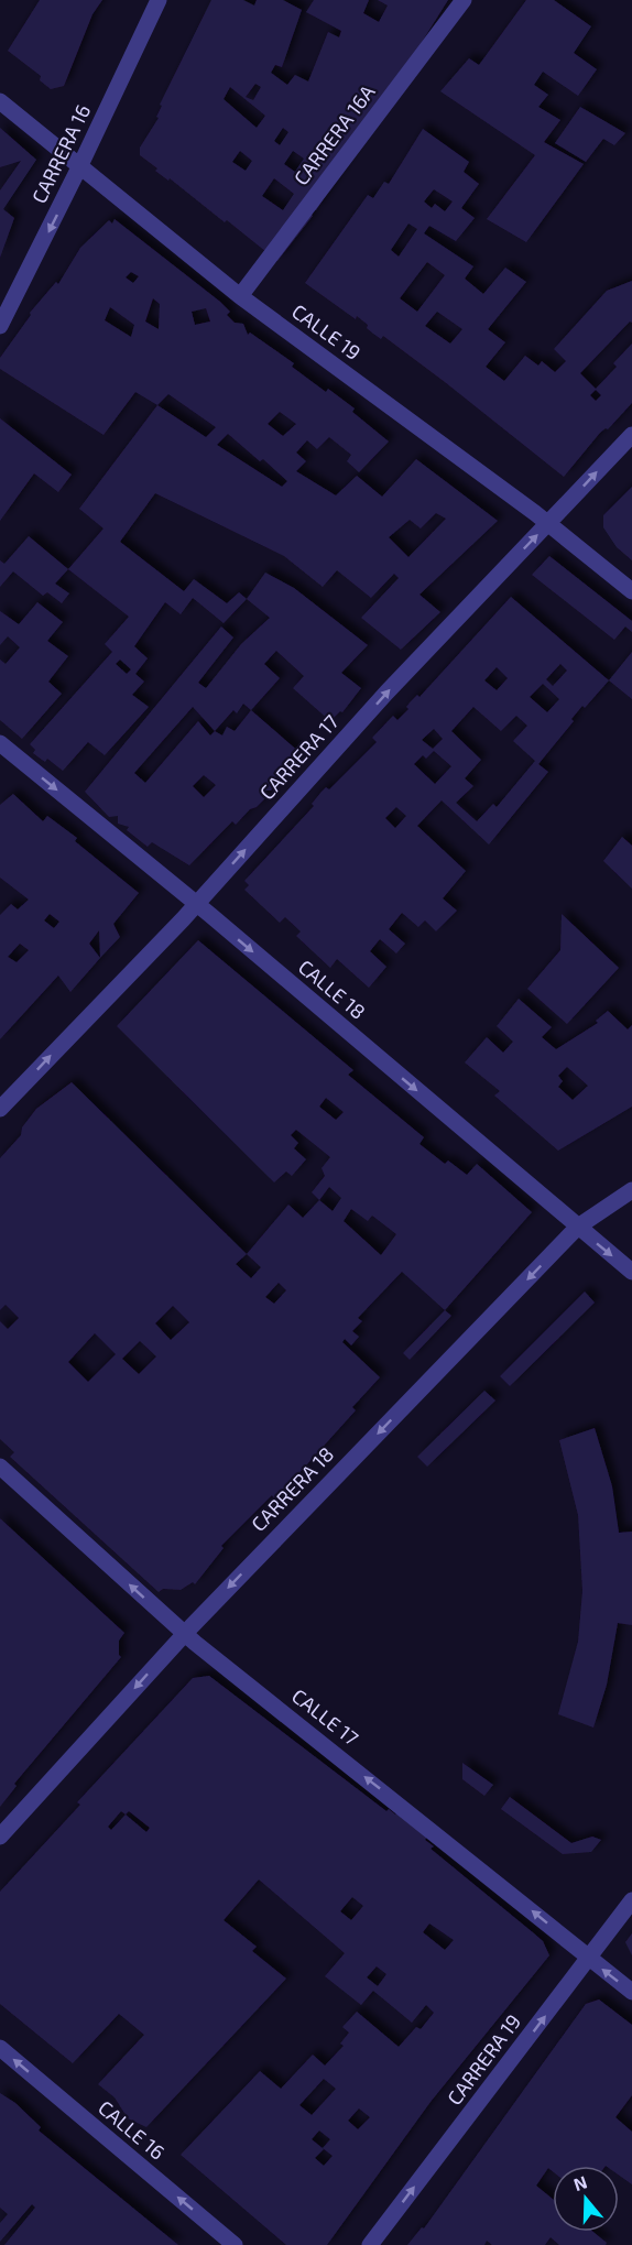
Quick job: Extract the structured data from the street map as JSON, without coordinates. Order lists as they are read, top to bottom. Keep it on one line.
{"streets":{"street":["CARRERA 16A","CARRERA 16","CALLE 19","CARRERA 17","CALLE 18","CARRERA 18","CALLE 17","CARRERA 19","CALLE 16"]},"crossings":[["CARRERA 16A","CALLE 19"],["CARRERA 16","CALLE 19"],["CALLE 19","CARRERA 17"],["CARRERA 17","CALLE 18"],["CALLE 18","CARRERA 18"],["CARRERA 18","CALLE 17"],["CALLE 17","CARRERA 19"]],"one_way":["CARRERA 16","CARRERA 17","CALLE 18","CARRERA 18","CALLE 17","CARRERA 19","CALLE 16"],"north":"top"}
